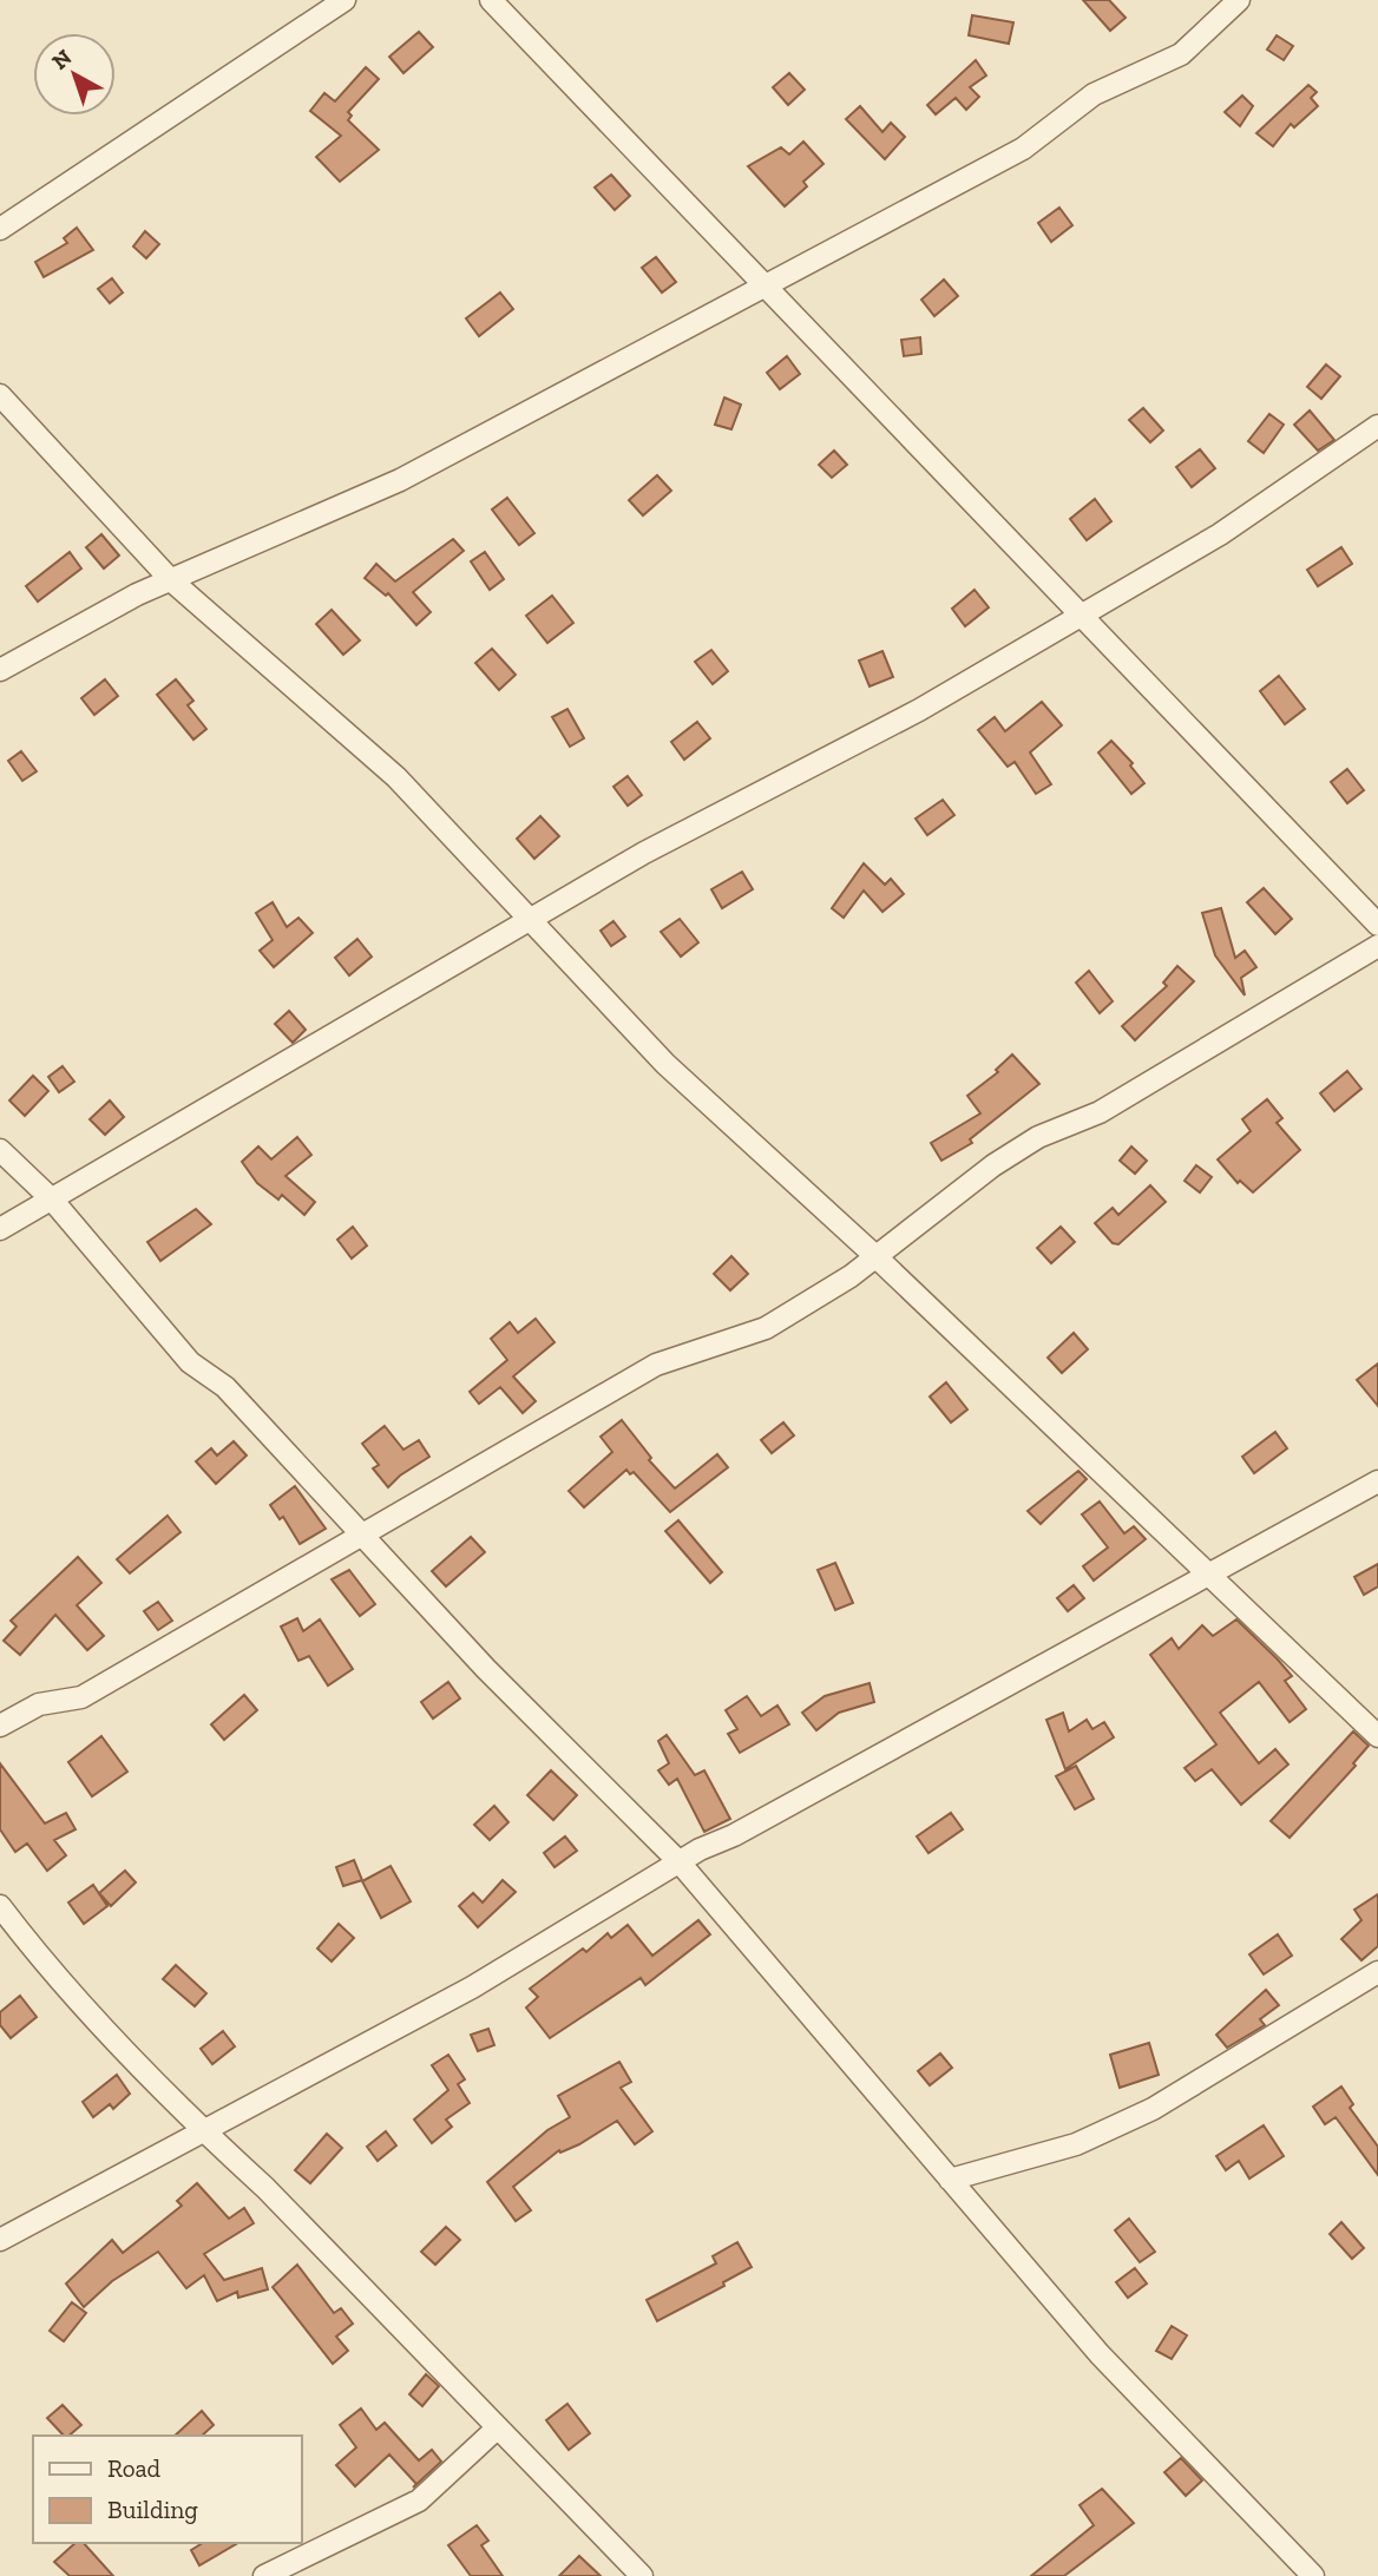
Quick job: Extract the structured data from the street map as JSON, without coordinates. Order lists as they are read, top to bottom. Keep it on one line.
{"legend":["Road","Building"],"north":"top left"}
